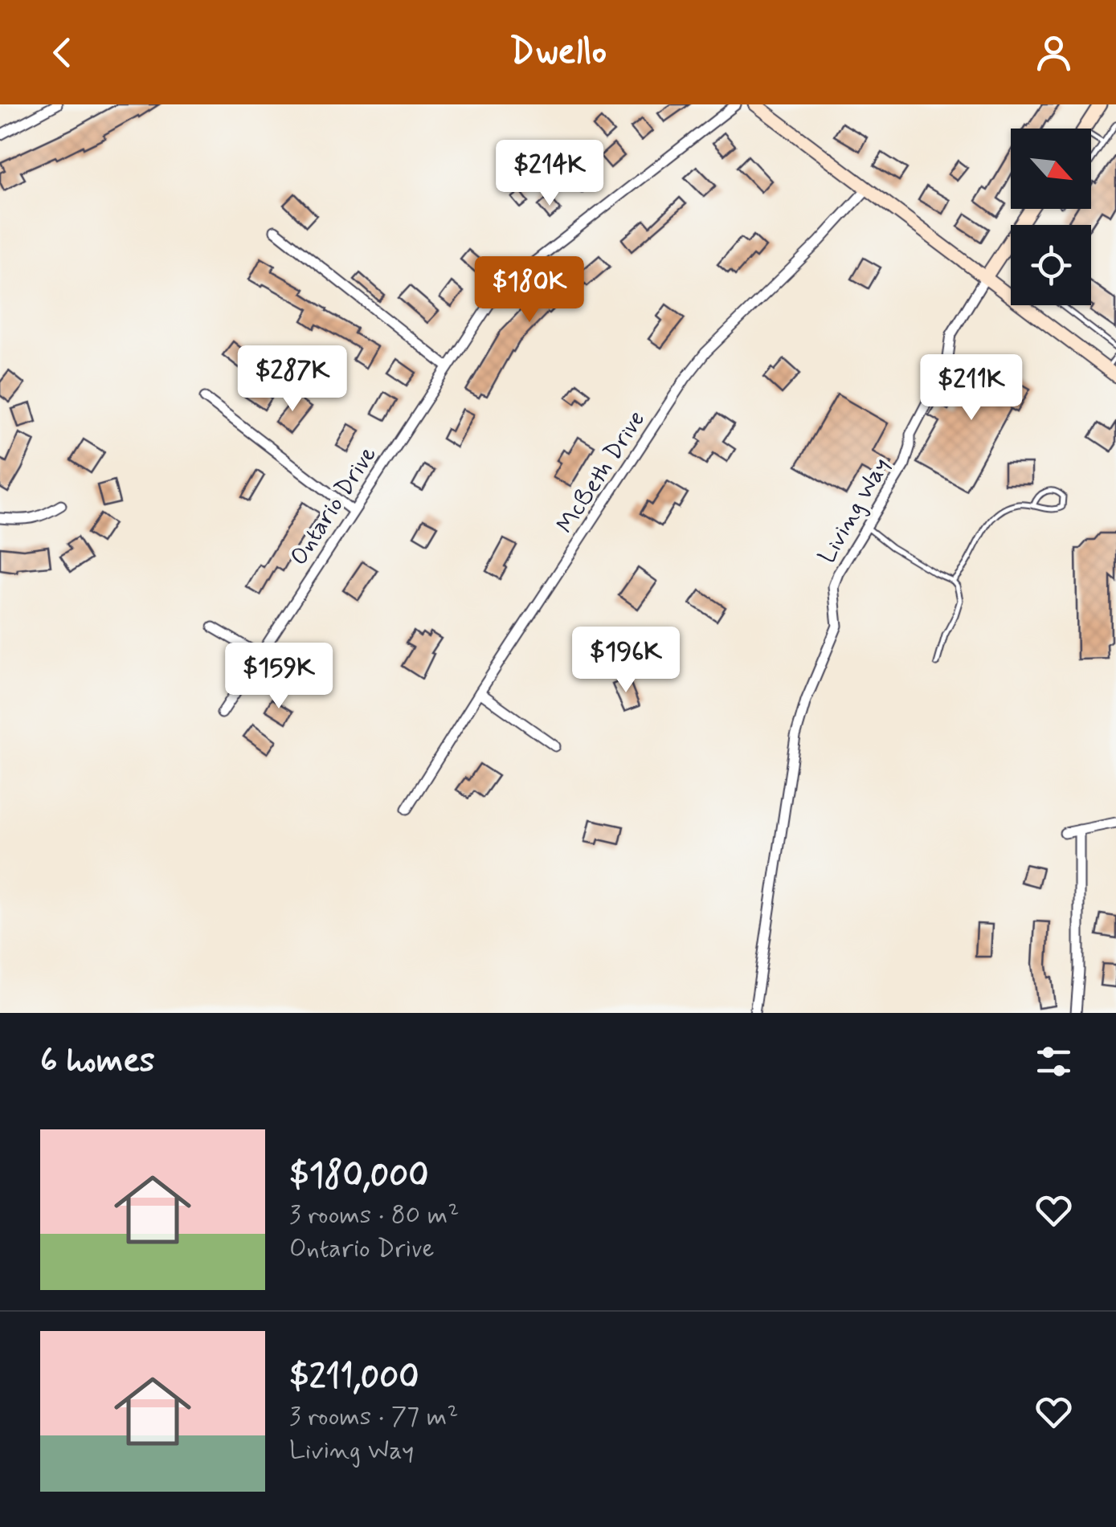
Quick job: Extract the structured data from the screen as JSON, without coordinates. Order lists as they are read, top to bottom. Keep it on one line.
{"streets":{"street":["McBeth Drive","Ontario Drive","Living Way"]},"north":"bottom right","page":{"header":"Dwello","price":["$214K","$180K","$287K","$211K","$196K","$159K"],"heading":"6 homes","list":[{"name":"$180,000","note":"3 rooms · 80 m² · Ontario Drive"},{"name":"$211,000","note":"3 rooms · 77 m² · Living Way"}]}}
